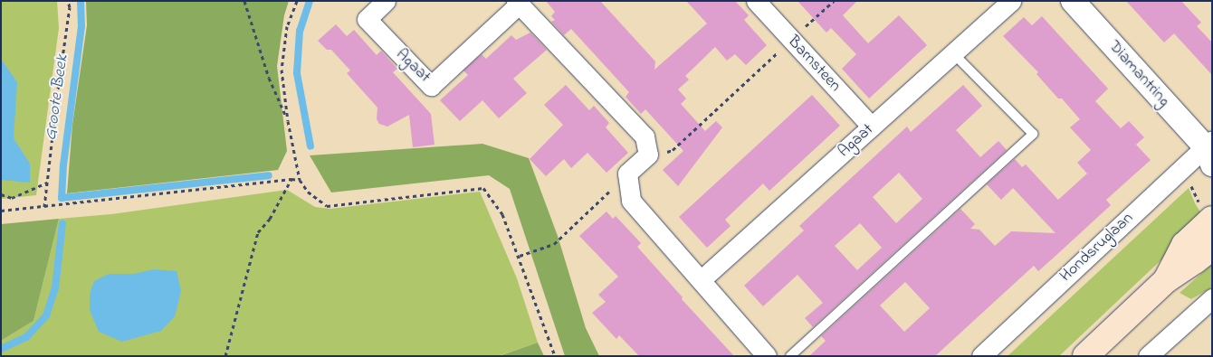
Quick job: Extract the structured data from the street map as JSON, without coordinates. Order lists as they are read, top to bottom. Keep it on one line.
{"streets":{"street":["Barnsteen","Agaat","Diamantring","Hondsruglaan"]},"crossings":[["Barnsteen","Agaat"],["Diamantring","Hondsruglaan"]],"water":["Groote Beek"]}
